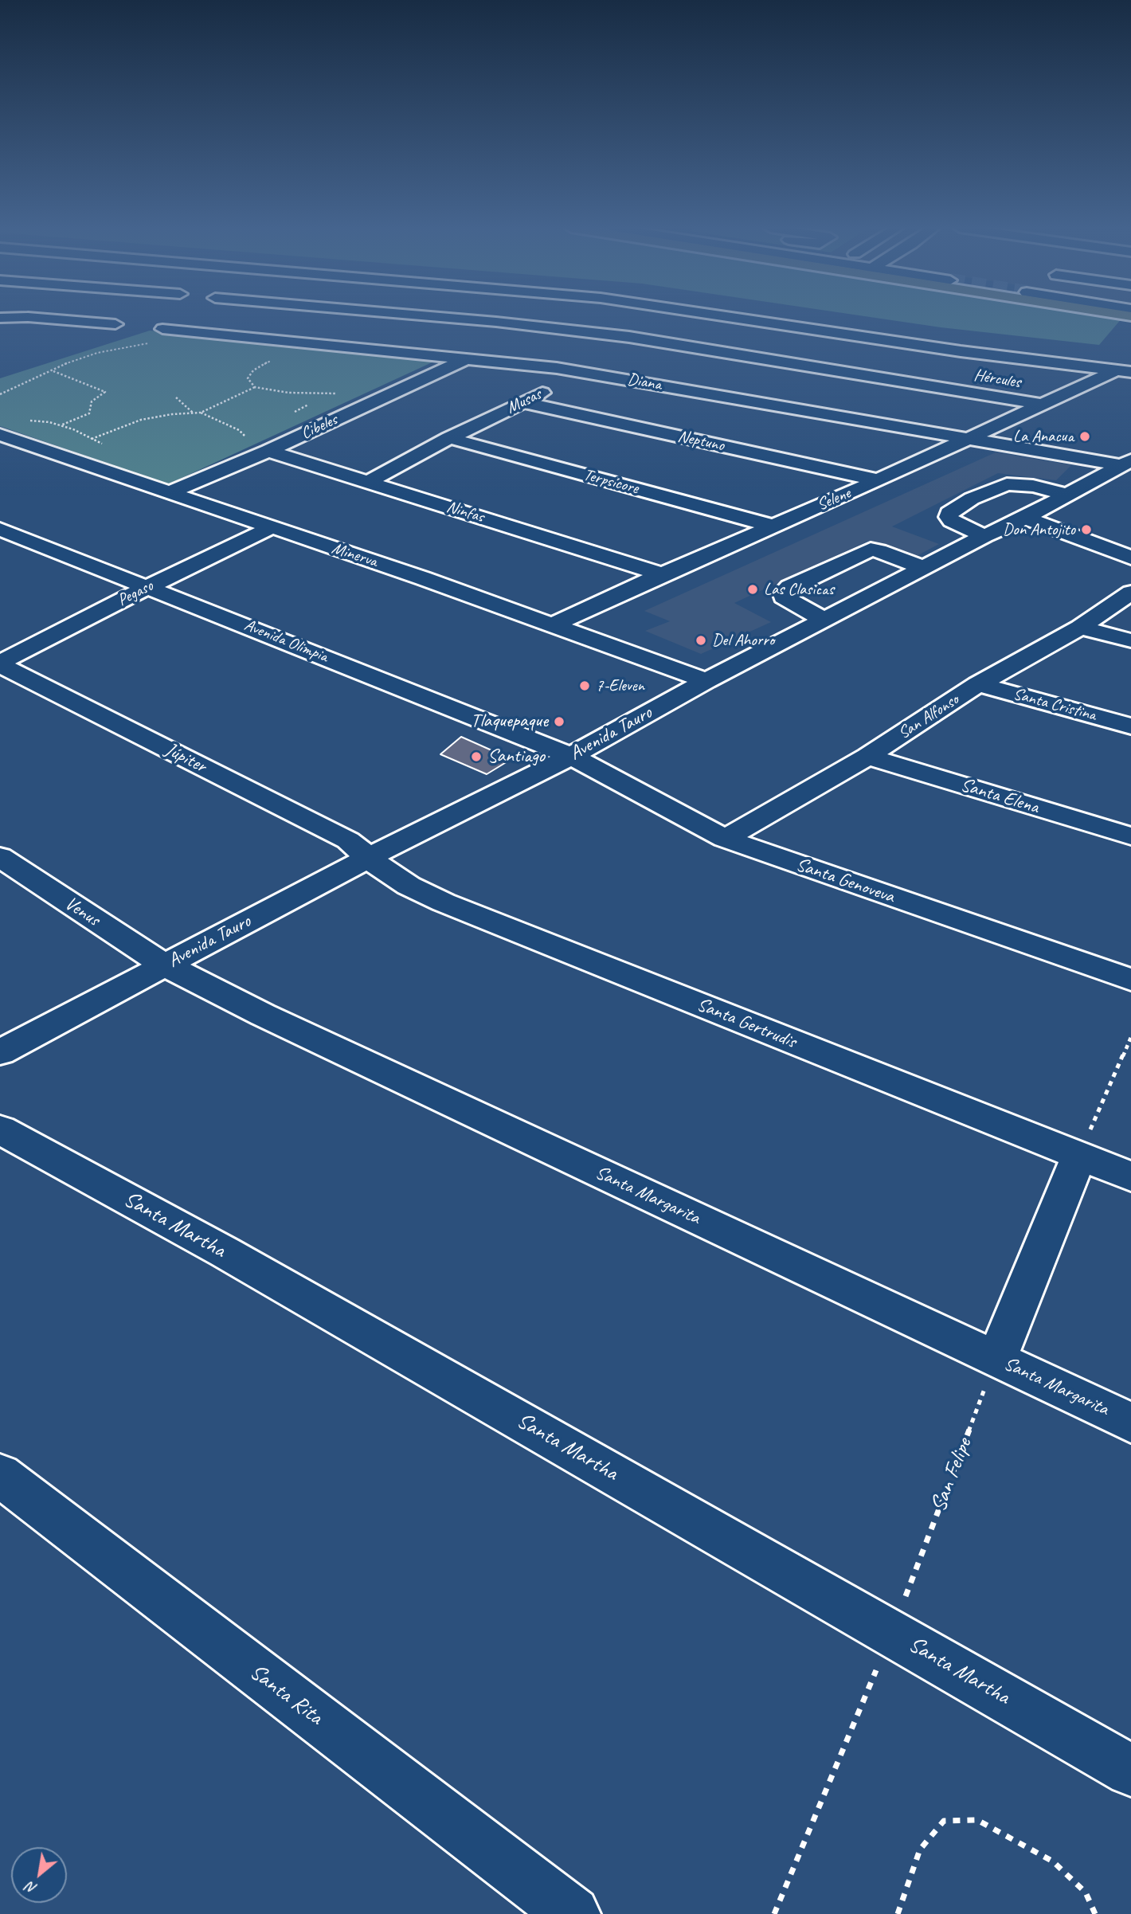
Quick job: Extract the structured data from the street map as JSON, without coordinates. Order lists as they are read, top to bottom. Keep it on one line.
{"streets":{"street":["Hércules","Diana","Musas","Cibeles","Neptuno","Terpsícore","Selene","Ninfas","Minerva","Pegaso","Avenida Olimpia","Santa Cristina","San Alfonso","Avenida Tauro","Júpiter","Santa Elena","Santa Genoveva","Venus","Santa Gertrudis","Santa Margarita","Santa Martha","Santa Rita"],"path":["San Felipe"]},"crossings":[["Hércules","Selene"],["Diana","Musas"],["Diana","Cibeles"],["Diana","Selene"],["Diana","Avenida Tauro"],["Musas","Neptuno"],["Musas","Terpsícore"],["Musas","Ninfas"],["Cibeles","Ninfas"],["Cibeles","Minerva"],["Neptuno","Selene"],["Terpsícore","Selene"],["Selene","Ninfas"],["Selene","Minerva"],["Minerva","Pegaso"],["Minerva","Avenida Tauro"],["Pegaso","Avenida Olimpia"],["Pegaso","Júpiter"],["Avenida Olimpia","Avenida Tauro"],["Avenida Olimpia","Santa Genoveva"],["Santa Cristina","San Alfonso"],["San Alfonso","Santa Elena"],["San Alfonso","Santa Genoveva"],["Avenida Tauro","Júpiter"],["Avenida Tauro","Santa Genoveva"],["Avenida Tauro","Venus"],["Avenida Tauro","Santa Gertrudis"],["Avenida Tauro","Santa Margarita"],["Júpiter","Santa Gertrudis"],["Venus","Santa Margarita"],["Santa Margarita","San Felipe"],["Santa Martha","San Felipe"]],"places":["La Anacua","Don Antojito","Las Clasicas","Del Ahorro","7-Eleven","Tlaquepaque","Santiago"],"north":"bottom left"}
